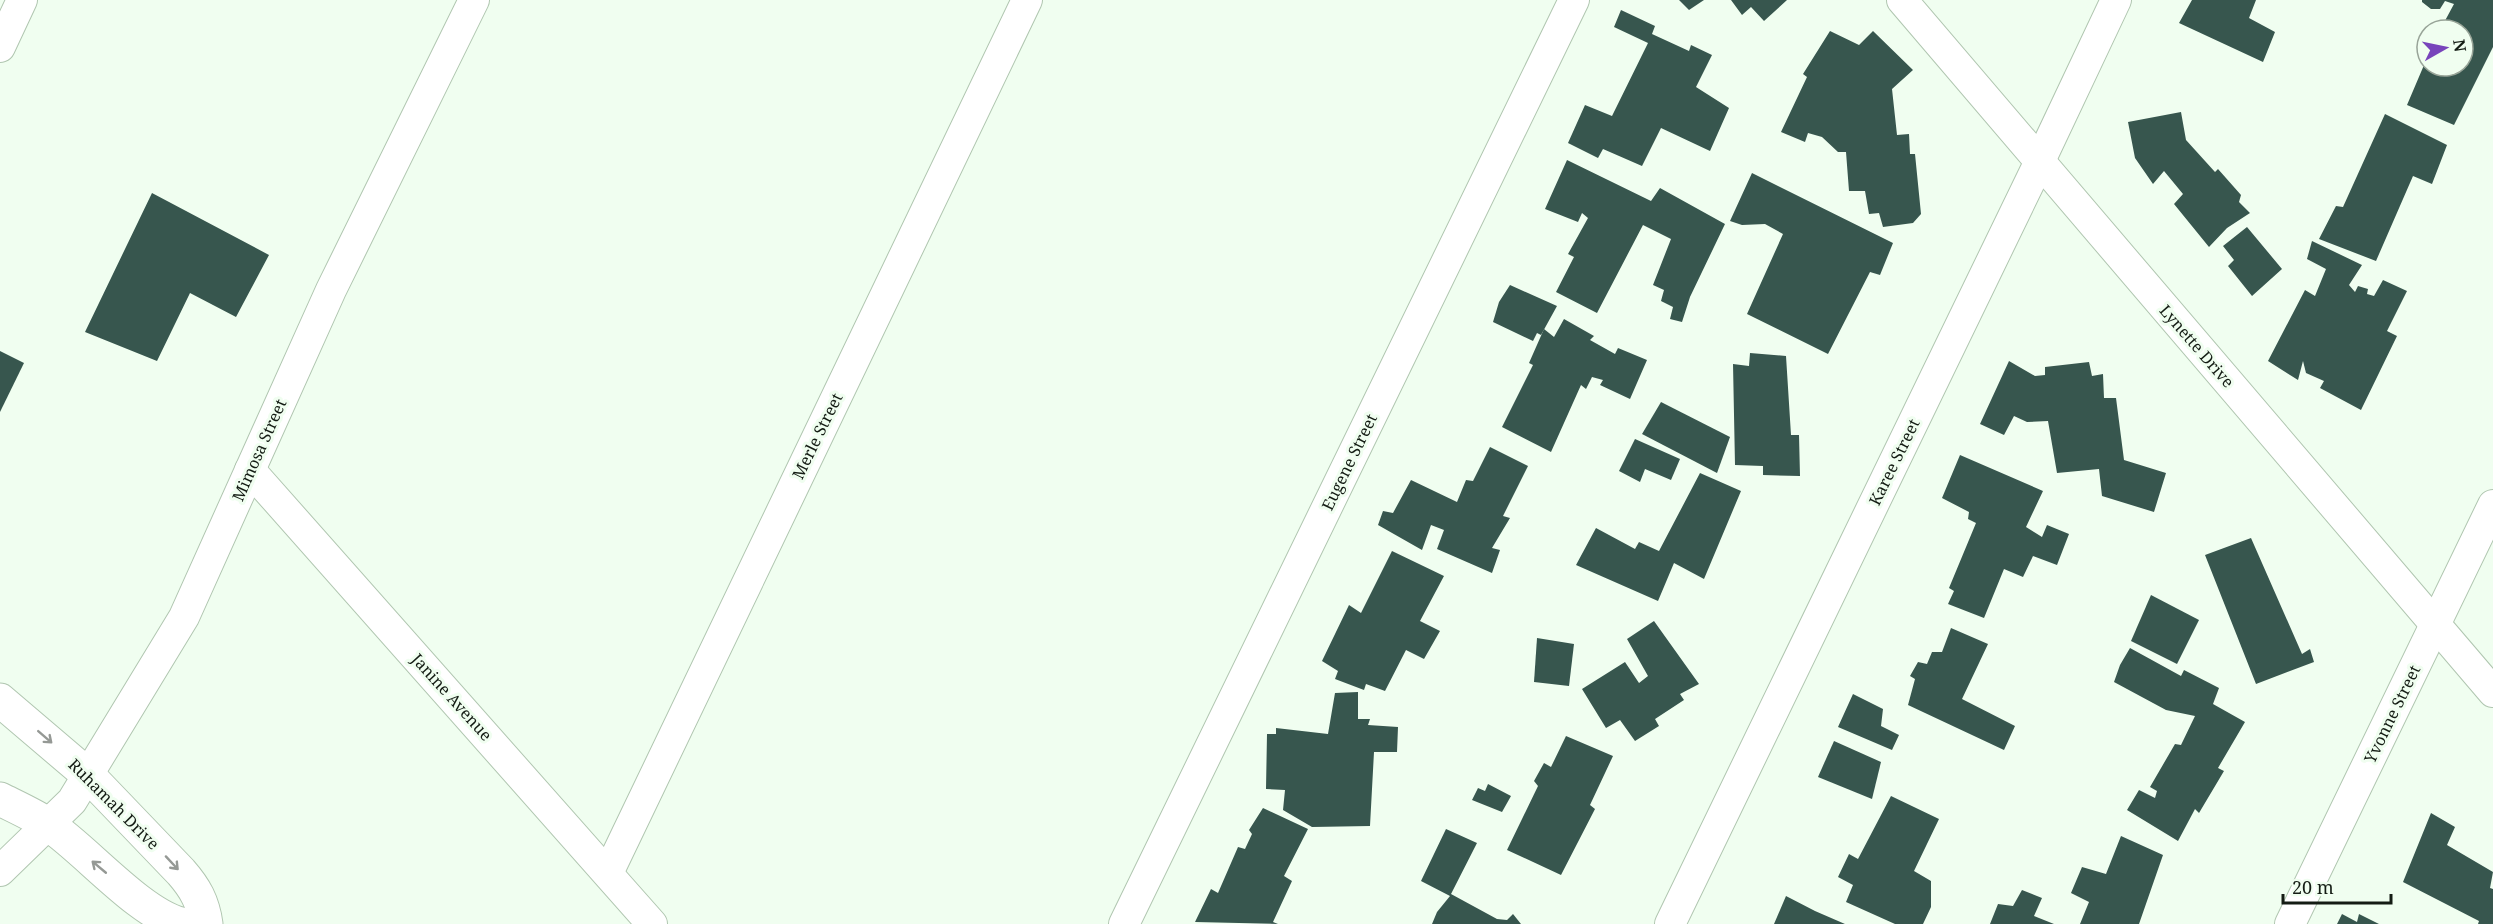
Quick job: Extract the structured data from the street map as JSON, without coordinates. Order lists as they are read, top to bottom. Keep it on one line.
{"streets":{"street":["Lynette Drive","Merle Street","Mimosa Street","Eugene Street","Karee Street","Janine Avenue","Yvonne Street","Ruhamah Drive"]},"crossings":[["Lynette Drive","Karee Street"],["Lynette Drive","Yvonne Street"],["Merle Street","Janine Avenue"],["Mimosa Street","Janine Avenue"],["Mimosa Street","Ruhamah Drive"]],"scale_bar":"20 m","north":"right"}
